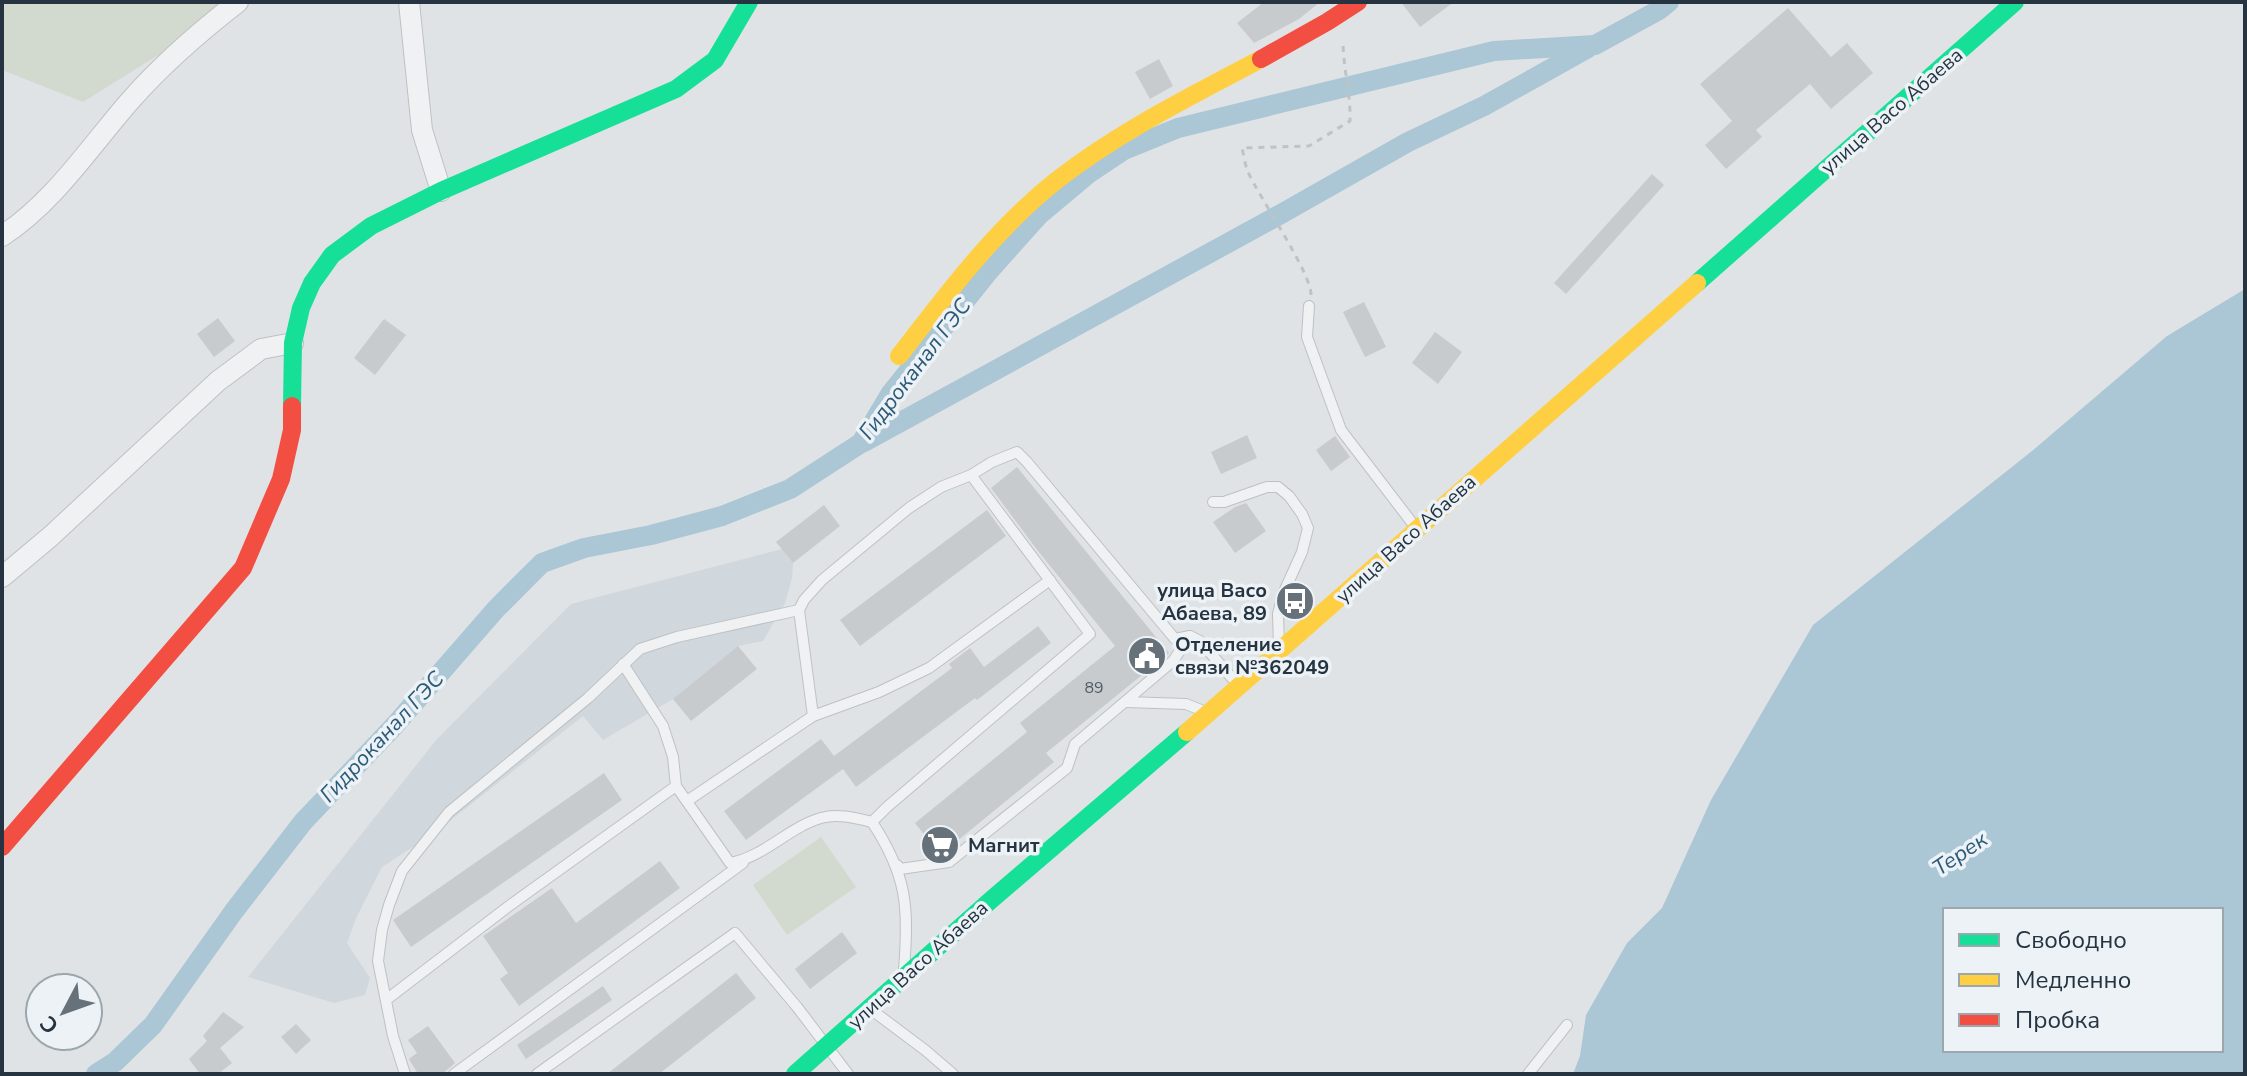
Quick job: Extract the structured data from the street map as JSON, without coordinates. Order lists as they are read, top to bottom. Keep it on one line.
{"streets":{"street":["улица Васо Абаева"]},"water":["Гидроканал ГЭС","Терек"],"places":{"bus stop":["улица Васо Абаева, 89"],"public building":["Отделение связи №362049"],"supermarket":["Магнит"]},"house_numbers":["89"],"legend":["Свободно","Медленно","Пробка"],"north":"bottom left"}
